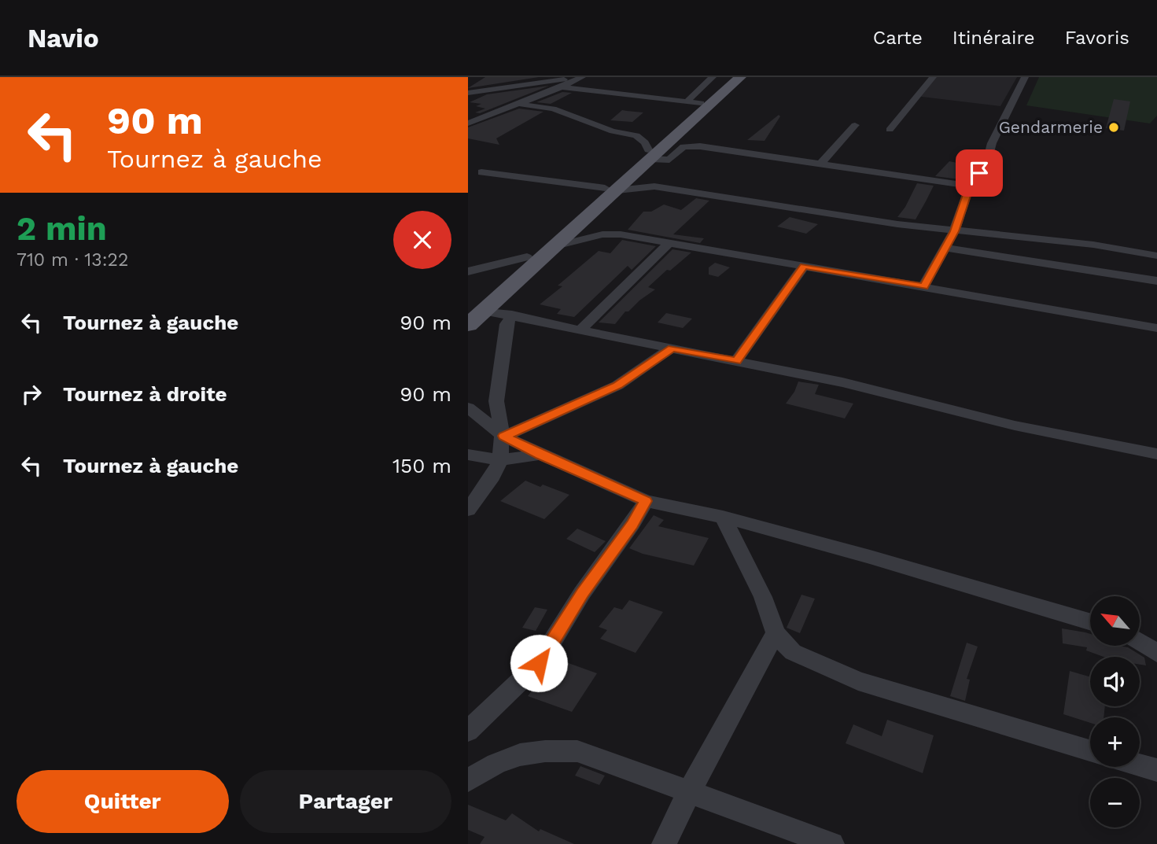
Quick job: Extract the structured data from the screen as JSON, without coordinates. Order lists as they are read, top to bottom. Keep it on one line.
{"places":["Gendarmerie"],"north":"top left","page":{"header":"Navio","nav":["Carte","Itinéraire","Favoris"],"turn":["90 m","Tournez à gauche"],"heading":["2 min","710 m · 13:22"],"list":[{"name":"Tournez à gauche","value":"90 m"},{"name":"Tournez à droite","value":"90 m"},{"name":"Tournez à gauche","value":"150 m"}],"map_buttons":["+","−"],"buttons":["Quitter","Partager"]}}
